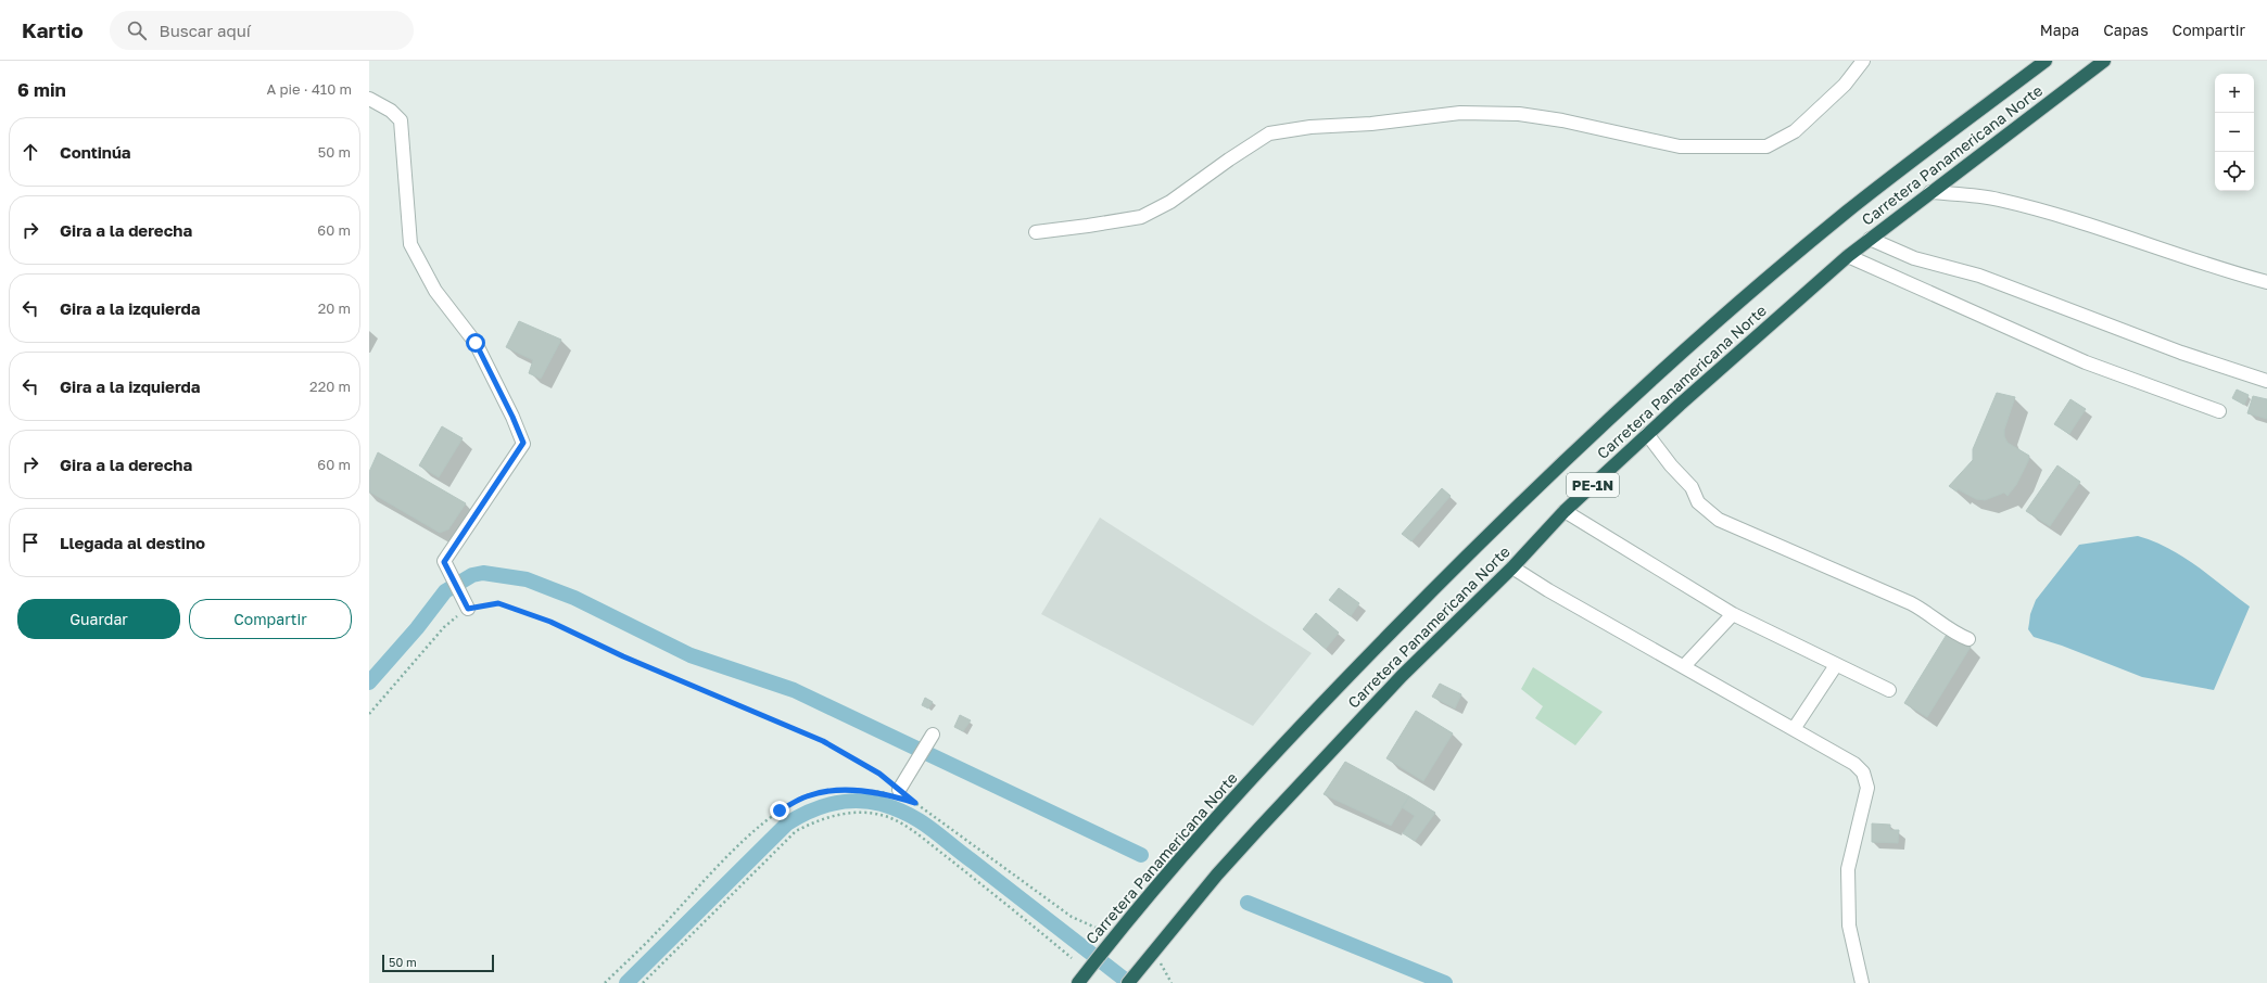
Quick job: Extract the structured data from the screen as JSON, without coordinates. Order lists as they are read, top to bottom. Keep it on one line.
{"streets":{"highway":["Carretera Panamericana Norte","PE-1N"]},"scale_bar":"50 m","page":{"header":"Kartio","search":"Buscar aquí","nav":["Mapa","Capas","Compartir"],"heading":["6 min","A pie · 410 m"],"map_buttons":["+","−"],"list":[["Continúa","50 m"],["Gira a la derecha","60 m"],["Gira a la izquierda","20 m"],["Gira a la izquierda","220 m"],["Gira a la derecha","60 m"],"Llegada al destino"],"buttons":["Guardar","Compartir"],"scale":"50 m"}}
